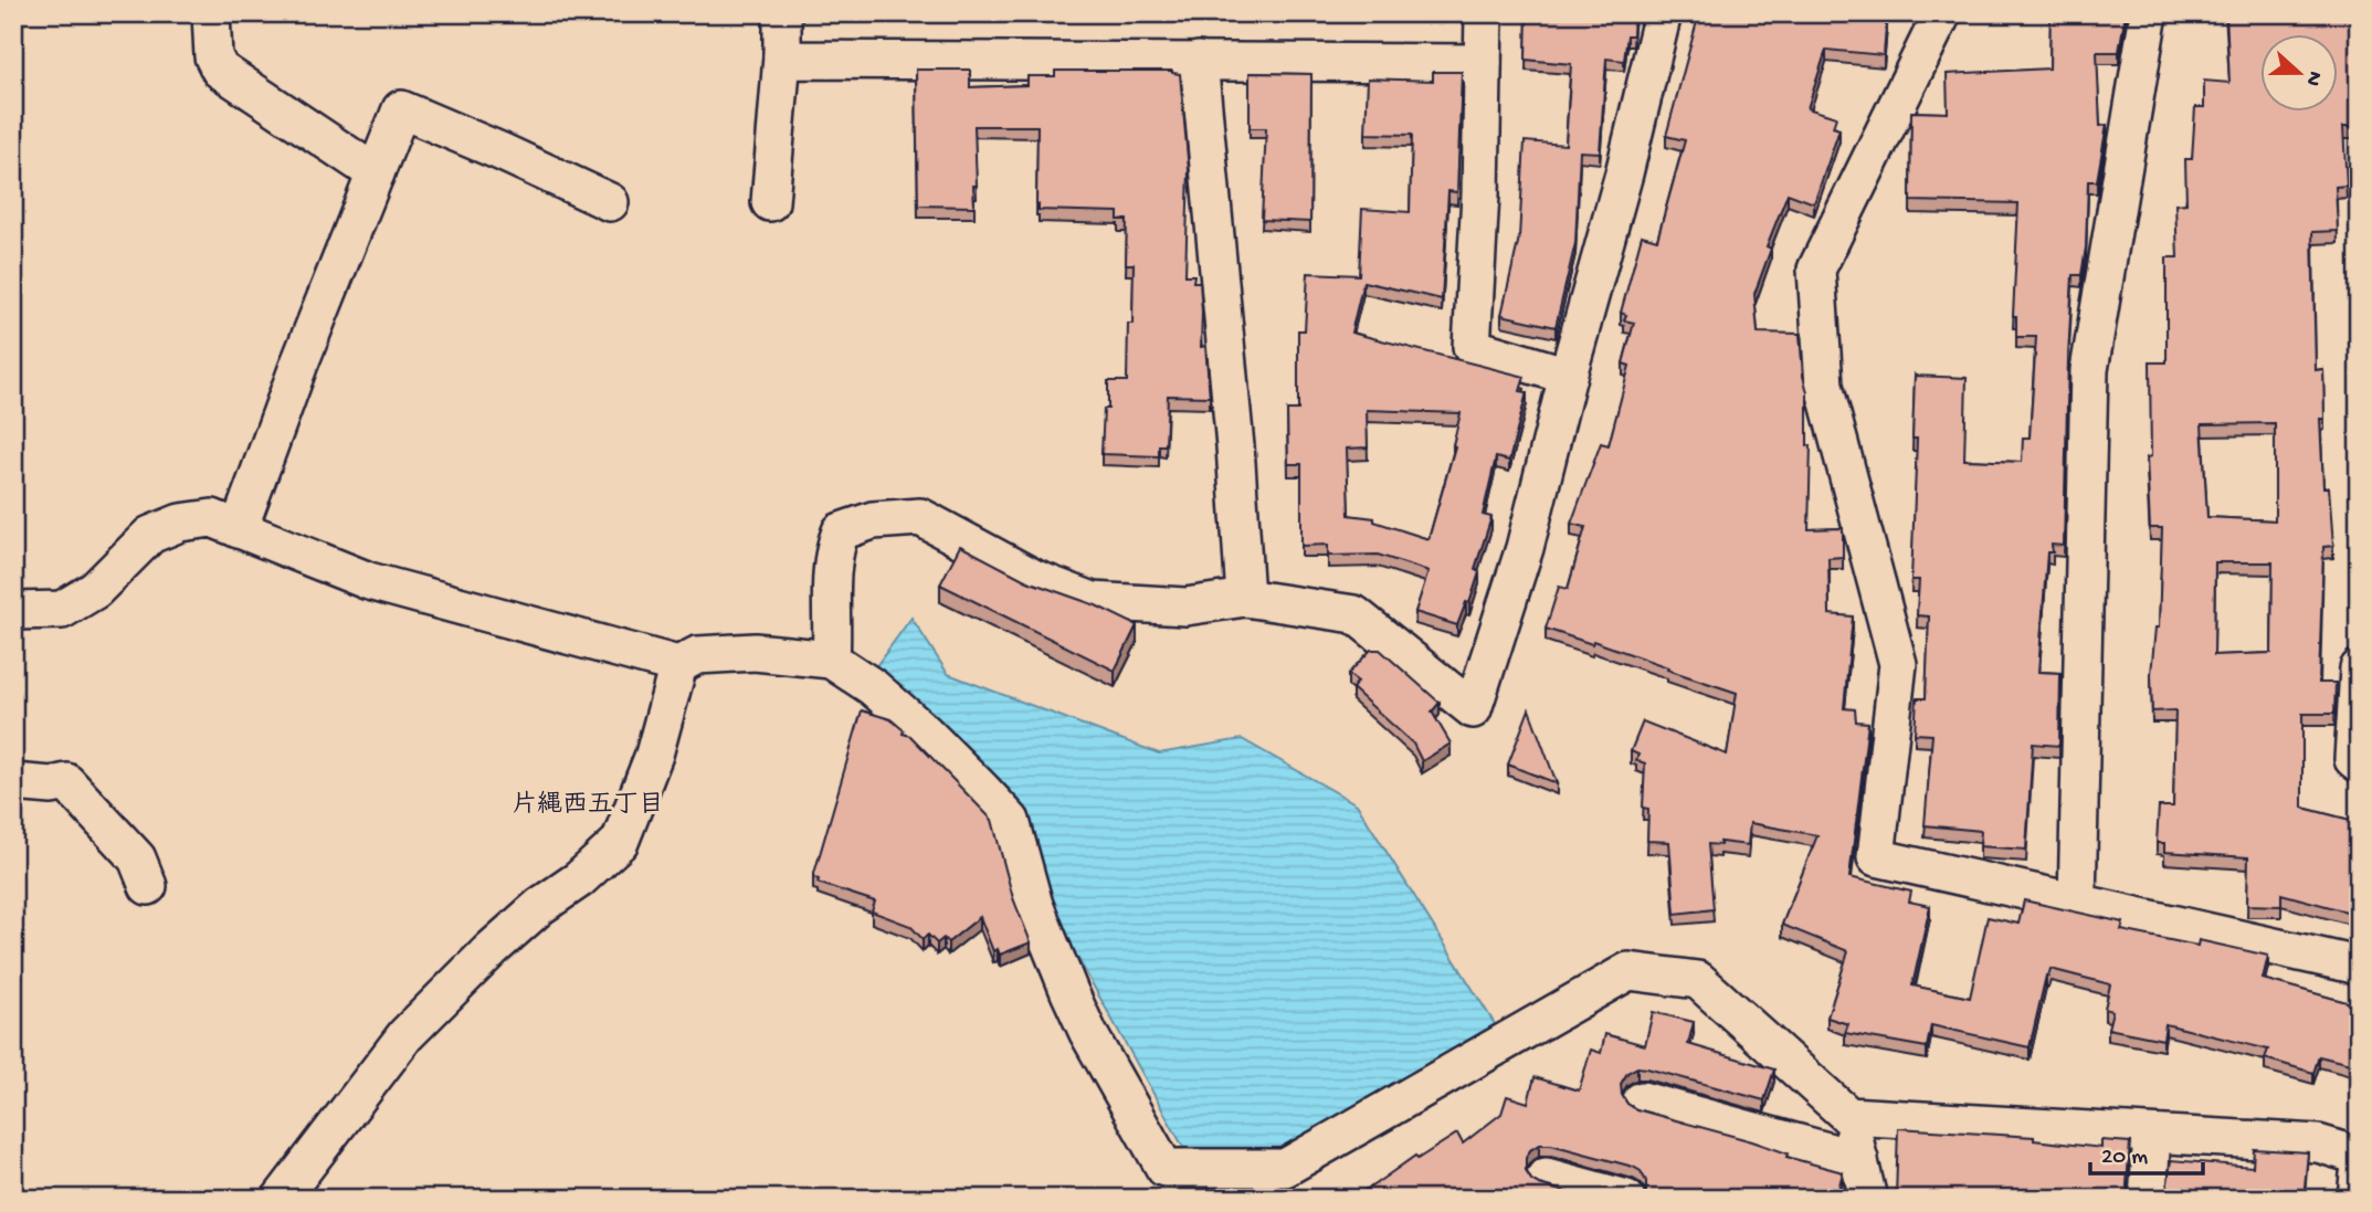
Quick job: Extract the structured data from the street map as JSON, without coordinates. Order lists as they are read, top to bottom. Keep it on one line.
{"districts":["片縄西五丁目"],"scale_bar":"20 m","north":"right"}
